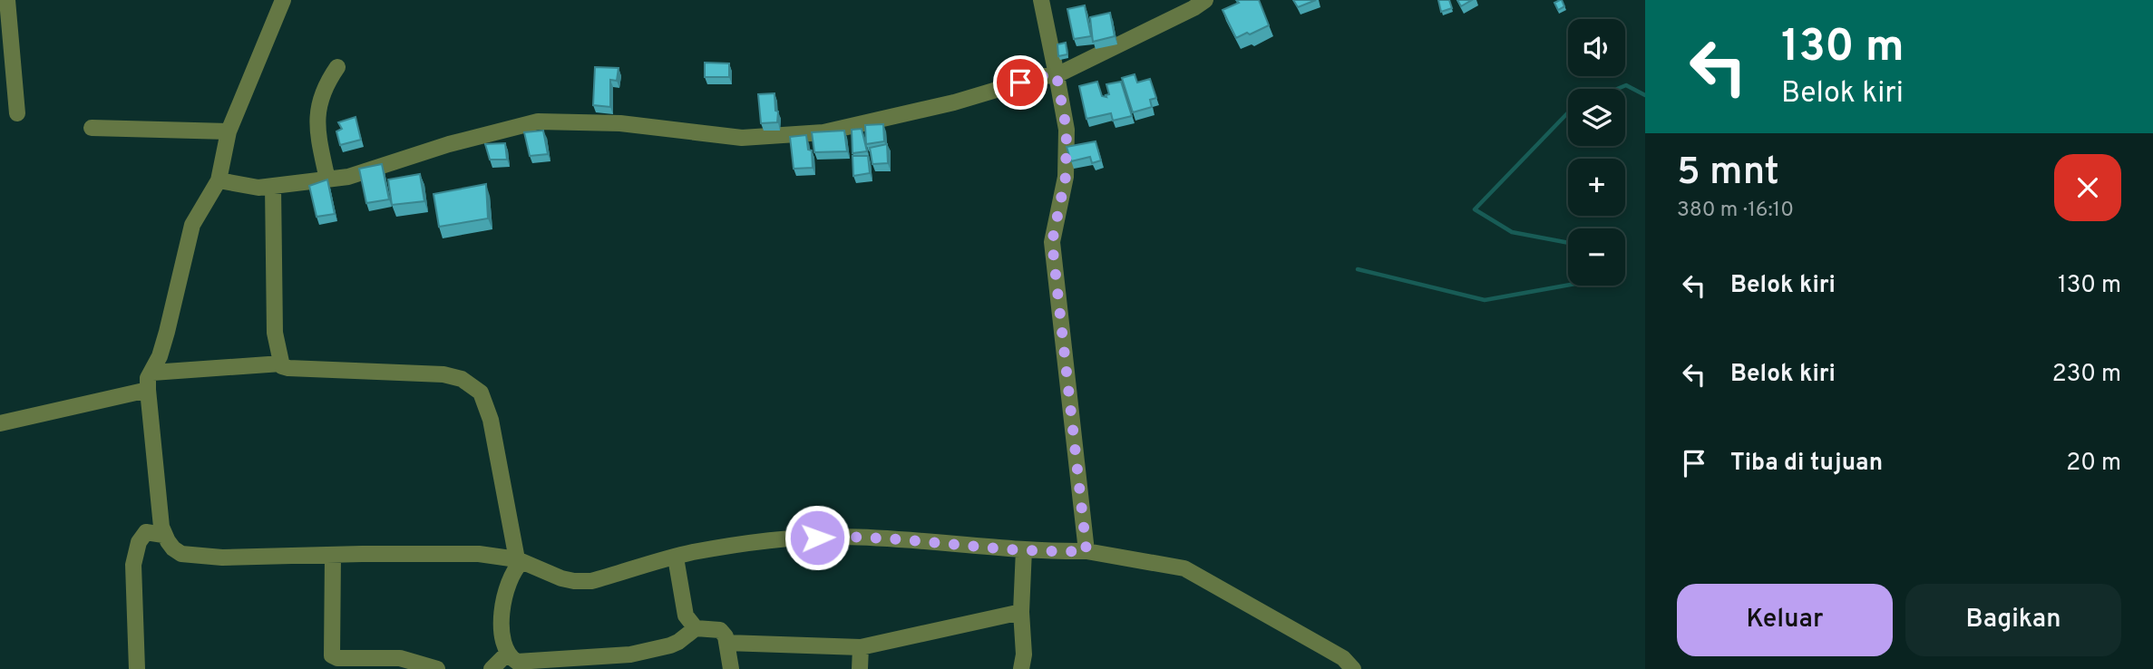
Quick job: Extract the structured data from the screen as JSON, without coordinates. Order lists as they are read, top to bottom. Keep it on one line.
{"page":{"turn":["130 m","Belok kiri"],"map_buttons":["+","−"],"heading":["5 mnt","380 m · 16:10"],"list":[{"name":"Belok kiri","value":"130 m"},{"name":"Belok kiri","value":"230 m"},{"name":"Tiba di tujuan","value":"20 m"}],"buttons":["Keluar","Bagikan"]}}
